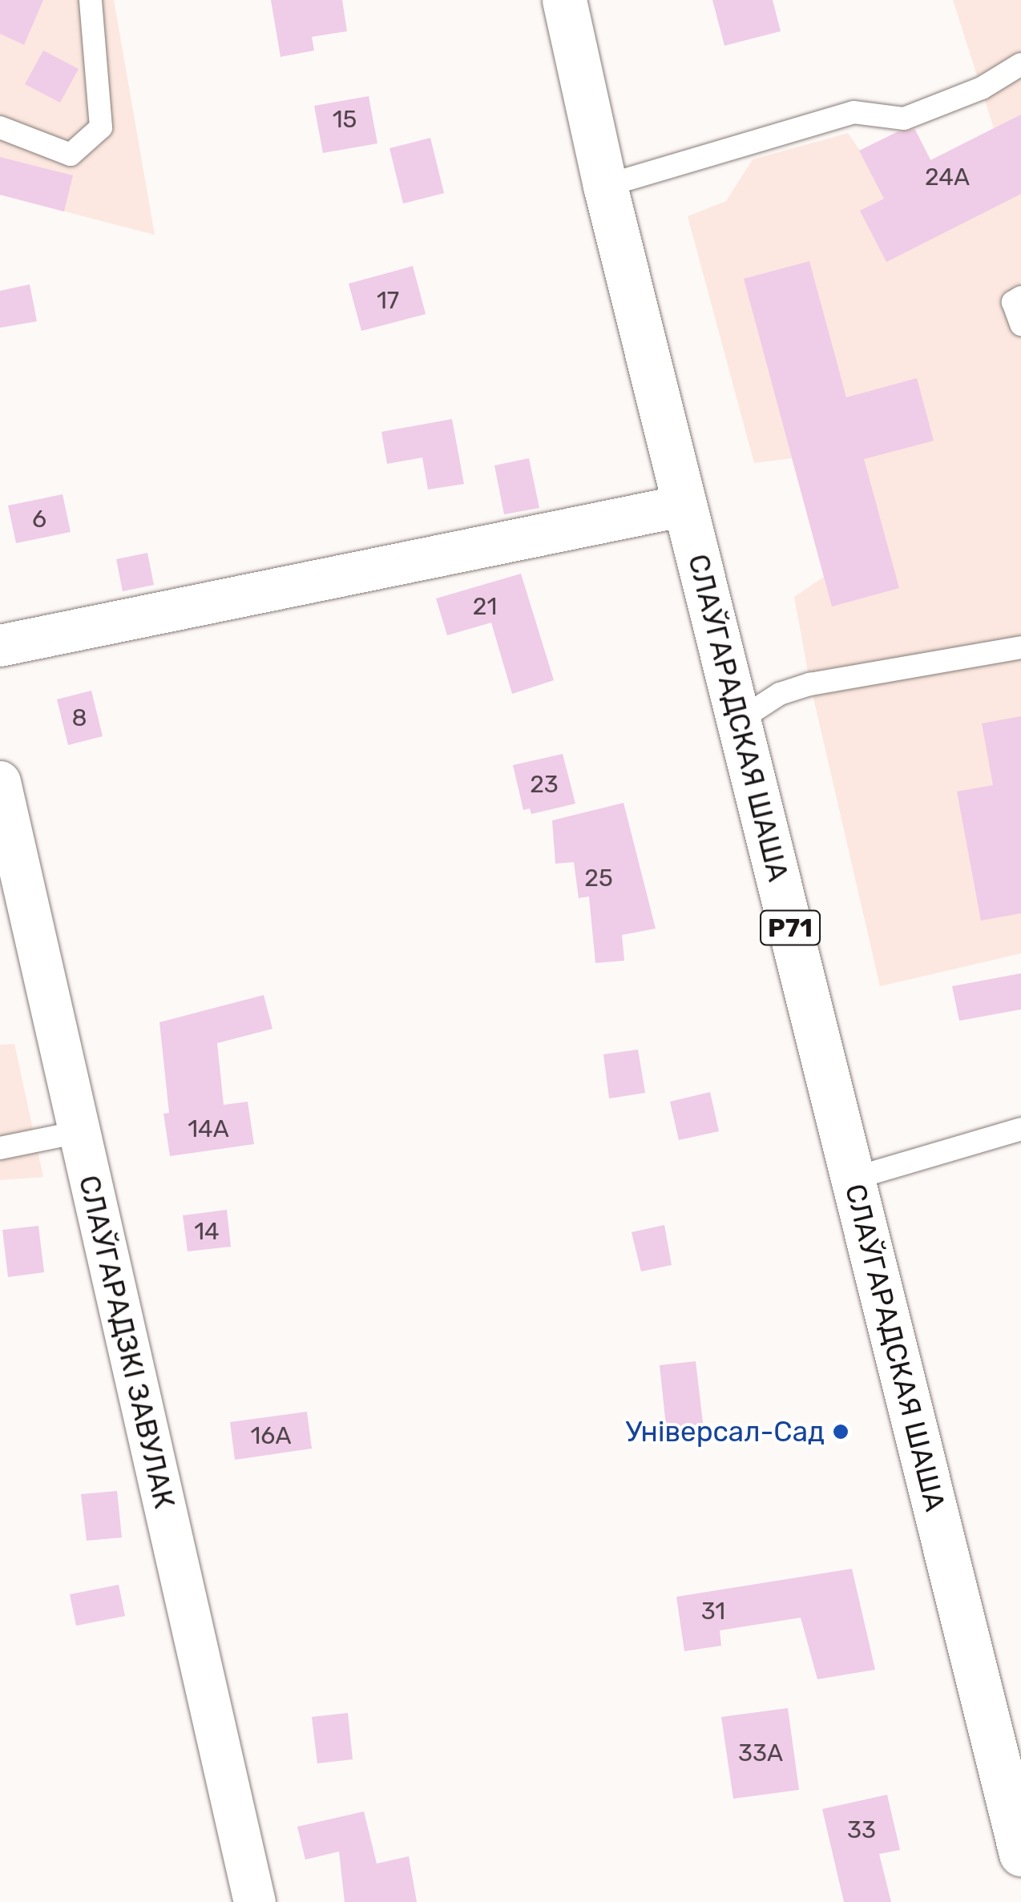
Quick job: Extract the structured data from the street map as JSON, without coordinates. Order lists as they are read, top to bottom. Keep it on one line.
{"streets":{"main road":["СЛАЎГАРАДСКАЯ ШАША","Р71"],"street":["СЛАЎГАРАДЗКІ ЗАВУЛАК"]},"places":["Універсал-Сад"],"house_numbers":["15","24А","17","6","21","8","23","25","14А","14","16А","31","33А","33"]}
